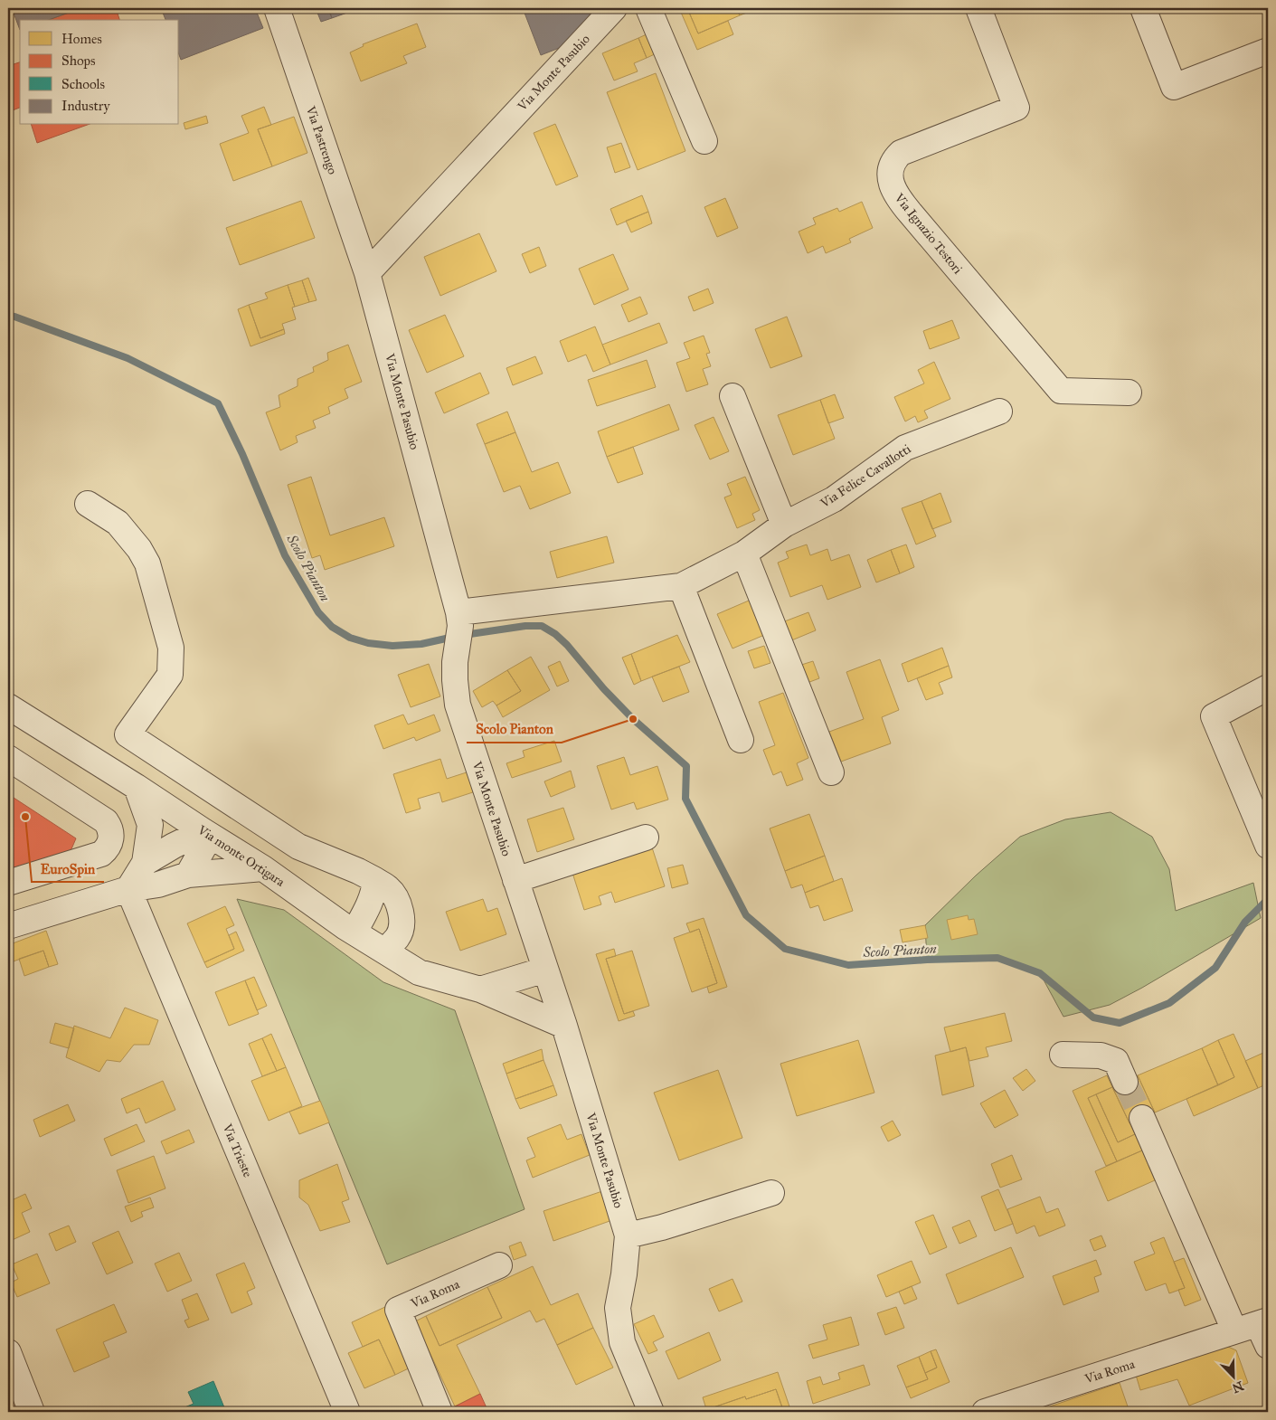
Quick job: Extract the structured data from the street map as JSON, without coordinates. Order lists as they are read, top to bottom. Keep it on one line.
{"streets":{"street":["Via Monte Pasubio","Via Pastrengo","Via Ignazio Testori","Via Felice Cavallotti","Via monte Ortigara","Via Trieste","Via Roma"]},"crossings":[["Via Monte Pasubio","Via Pastrengo"],["Via Monte Pasubio","Via Felice Cavallotti"],["Via Monte Pasubio","Via monte Ortigara"]],"water":["Scolo Pianton"],"places":["Scolo Pianton","EuroSpin"],"legend":["Homes","Shops","Schools","Industry"],"north":"bottom right"}
